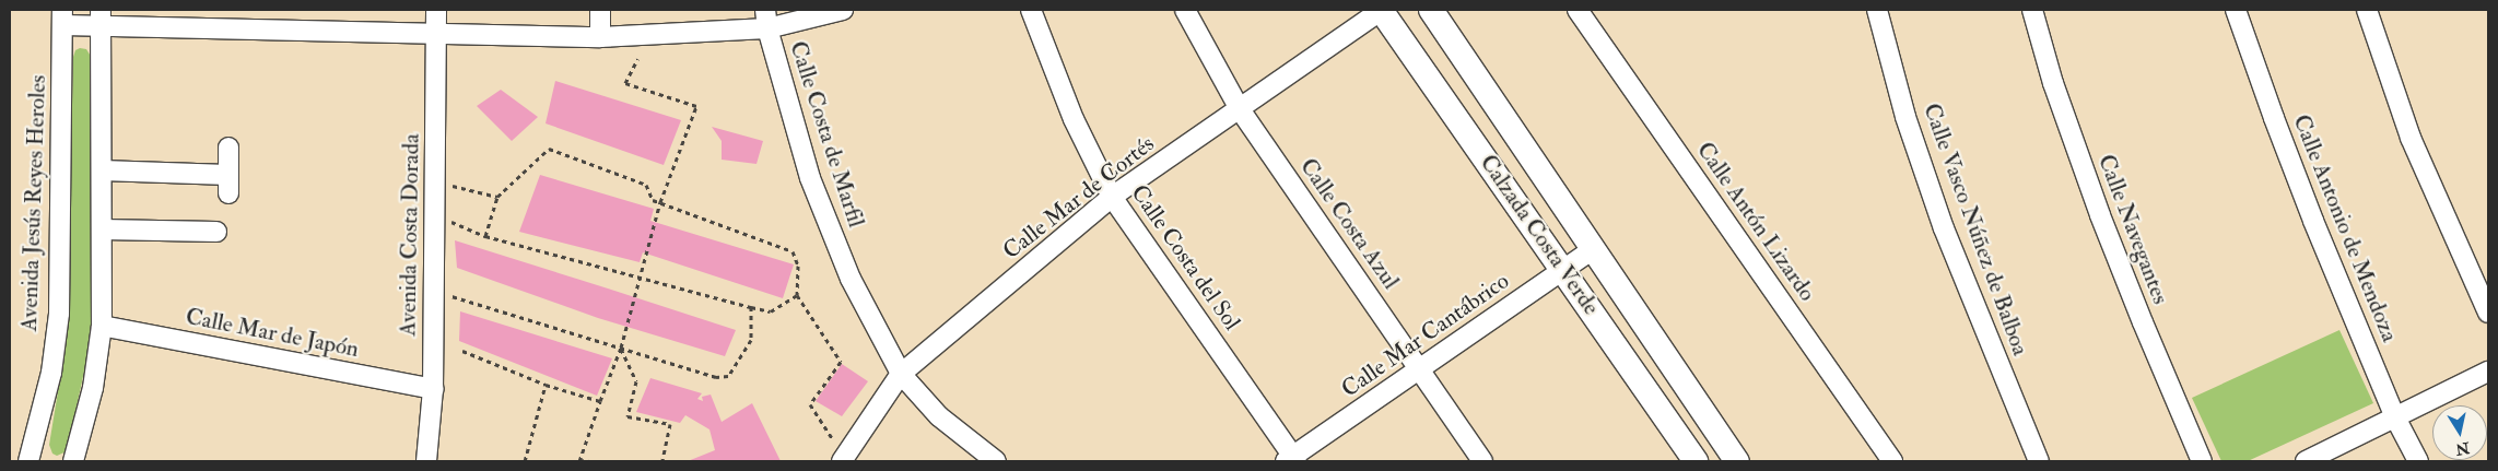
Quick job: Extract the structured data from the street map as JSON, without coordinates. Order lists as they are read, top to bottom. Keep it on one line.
{"streets":{"main road":["Calzada Costa Verde"],"street":["Calle Costa de Marfil","Calle Mar de Cortés","Avenida Jesús Reyes Heroles","Calle Antón Lizardo","Calle Costa Azul","Calle Antonio de Mendoza","Calle Vasco Núñez de Balboa","Calle Navegantes","Avenida Costa Dorada","Calle Costa del Sol","Calle Mar de Japón","Calle Mar Cantábrico"]},"crossings":[["Calle Costa de Marfil","Calle Mar de Cortés"],["Calle Mar de Cortés","Calle Costa Azul"],["Calle Mar de Cortés","Calzada Costa Verde"],["Calle Mar de Cortés","Calle Costa del Sol"],["Calle Costa Azul","Calle Mar Cantábrico"],["Avenida Costa Dorada","Calle Mar de Japón"],["Calzada Costa Verde","Calle Mar Cantábrico"],["Calle Costa del Sol","Calle Mar Cantábrico"]],"north":"bottom"}
